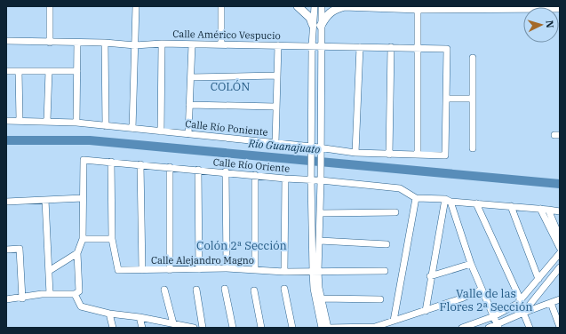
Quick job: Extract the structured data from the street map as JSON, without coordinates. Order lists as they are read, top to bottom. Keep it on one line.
{"streets":{"street":["Calle Américo Vespucio","Calle Río Poniente","Calle Río Oriente","Calle Alejandro Magno"]},"crossings":[["Calle Américo Vespucio","Calle Río Poniente"],["Calle Río Oriente","Calle Alejandro Magno"]],"districts":["COLÓN","Colón 2ª Sección","Valle de las Flores 2ª Sección"],"water":["Río Guanajuato"],"north":"right"}
